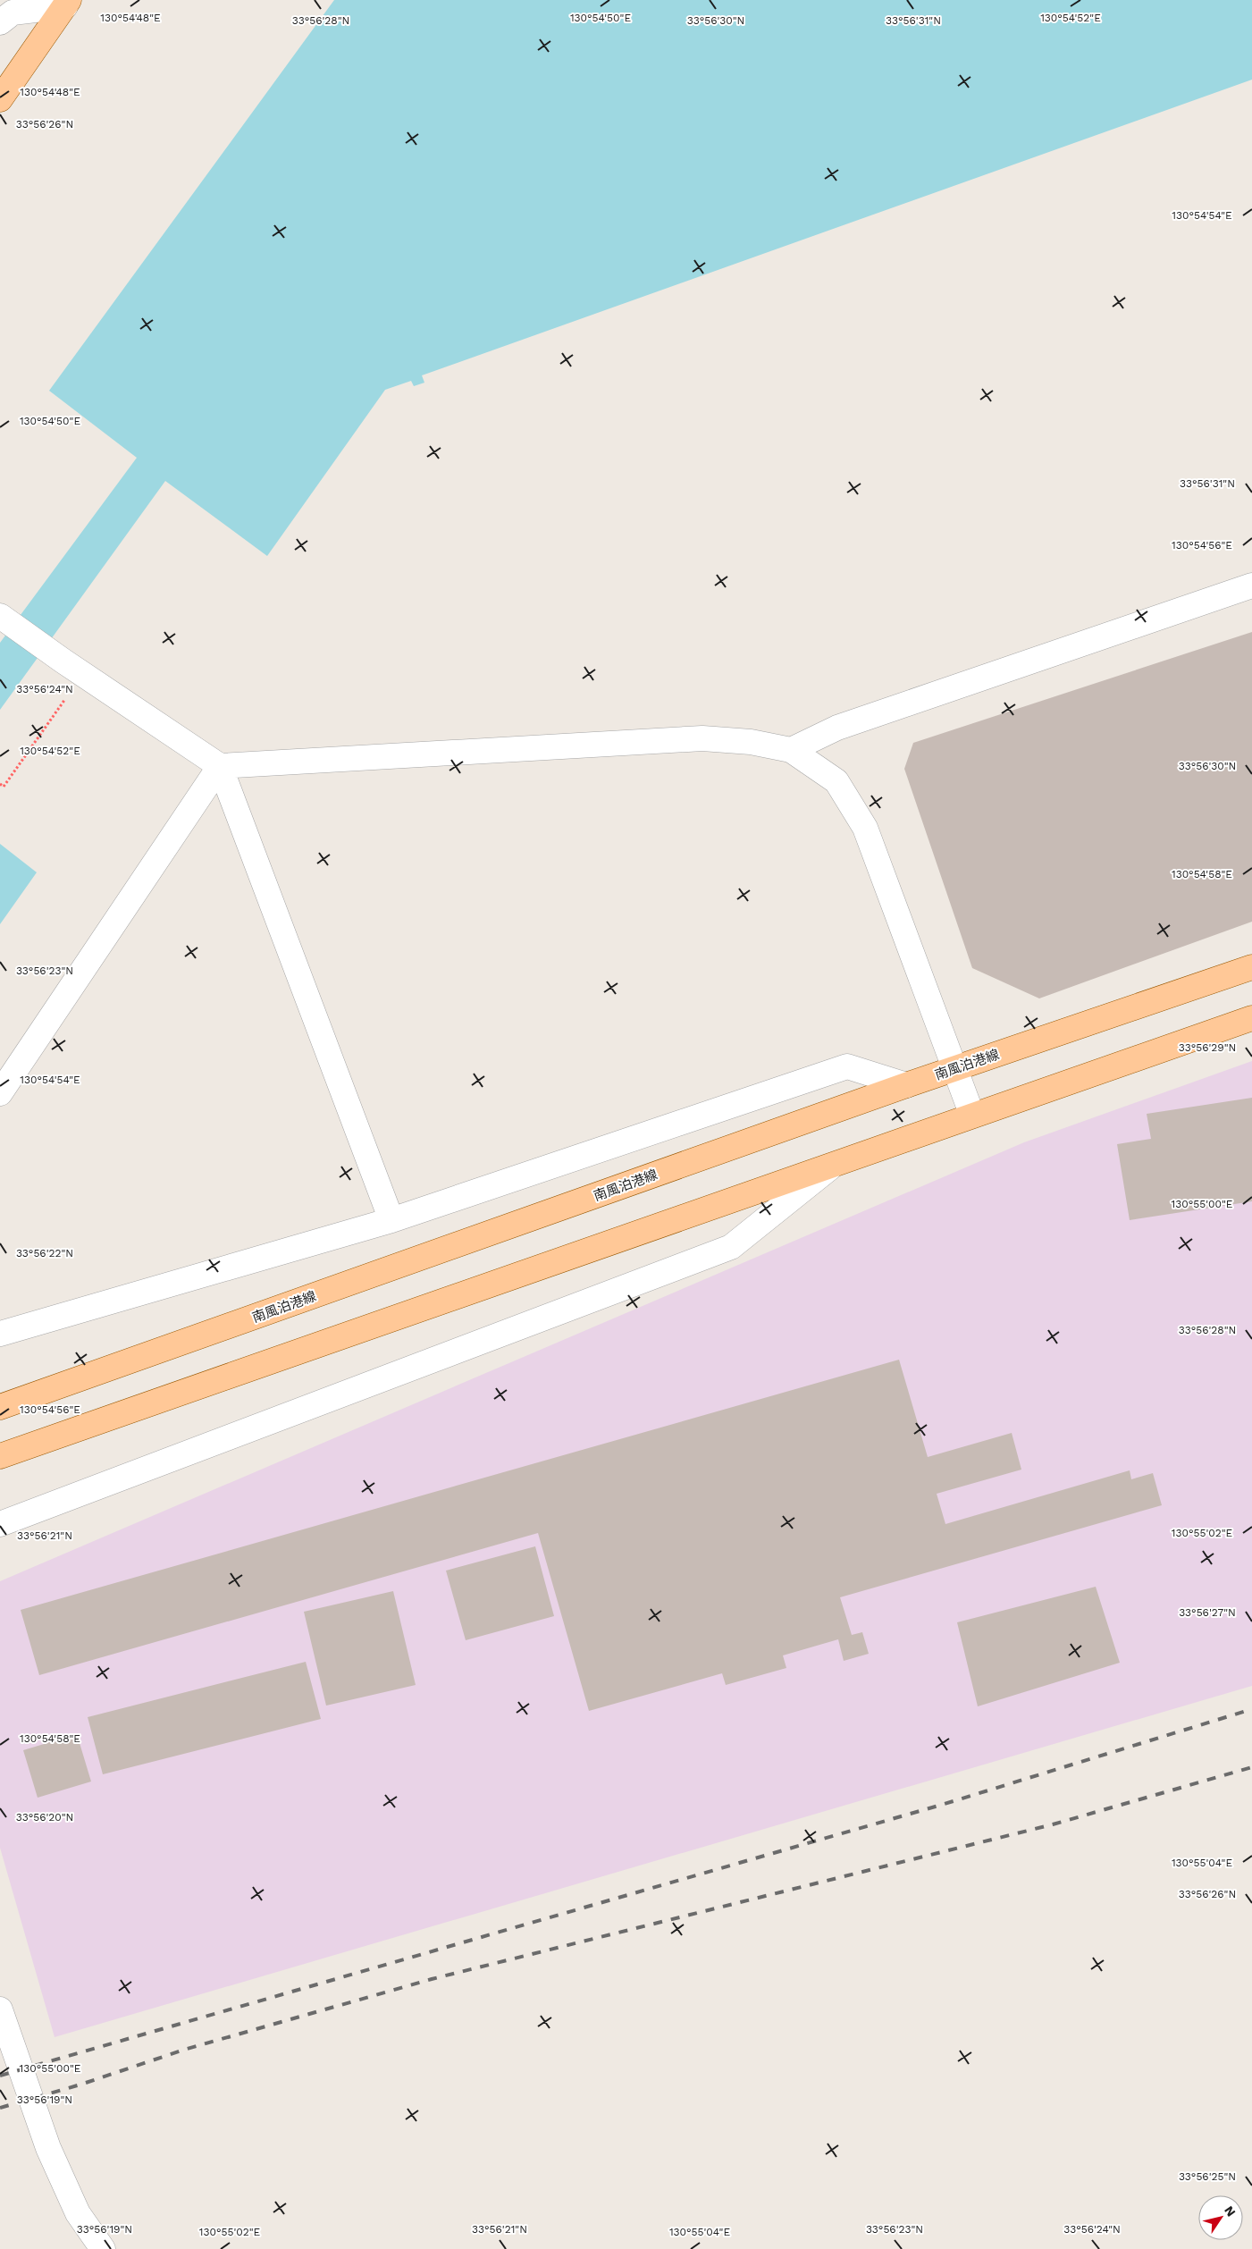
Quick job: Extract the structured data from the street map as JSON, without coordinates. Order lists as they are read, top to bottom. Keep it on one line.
{"streets":{"main road":["南風泊港線"]},"north":"top right","coordinates":["130°54'52\"E","130°54'48\"E","130°54'50\"E","33°56'28\"N","33°56'30\"N","33°56'31\"N","33°56'26\"N","130°54'54\"E","130°54'56\"E","33°56'24\"N","130°54'58\"E","33°56'23\"N","33°56'29\"N","130°55'00\"E","33°56'22\"N","130°55'02\"E","33°56'21\"N","33°56'27\"N","33°56'20\"N","130°55'04\"E","33°56'19\"N","33°56'25\"N"]}
